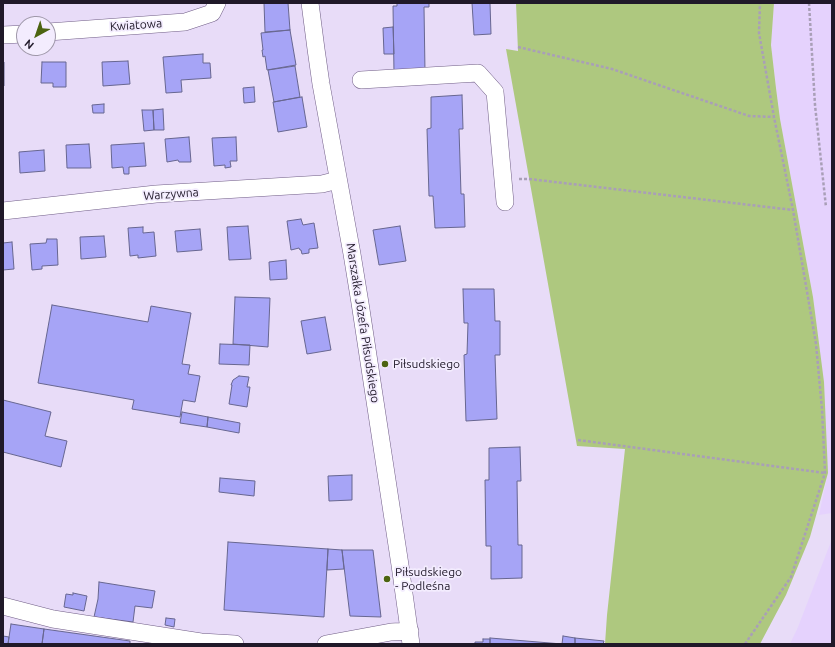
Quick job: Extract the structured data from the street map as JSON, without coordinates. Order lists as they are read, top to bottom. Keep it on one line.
{"streets":{"street":["Kwiatowa","Warzywna","Marszałka Józefa Piłsudskiego"]},"crossings":[["Warzywna","Marszałka Józefa Piłsudskiego"]],"places":["Piłsudskiego","Piłsudskiego - Podleśna"],"north":"bottom left"}
